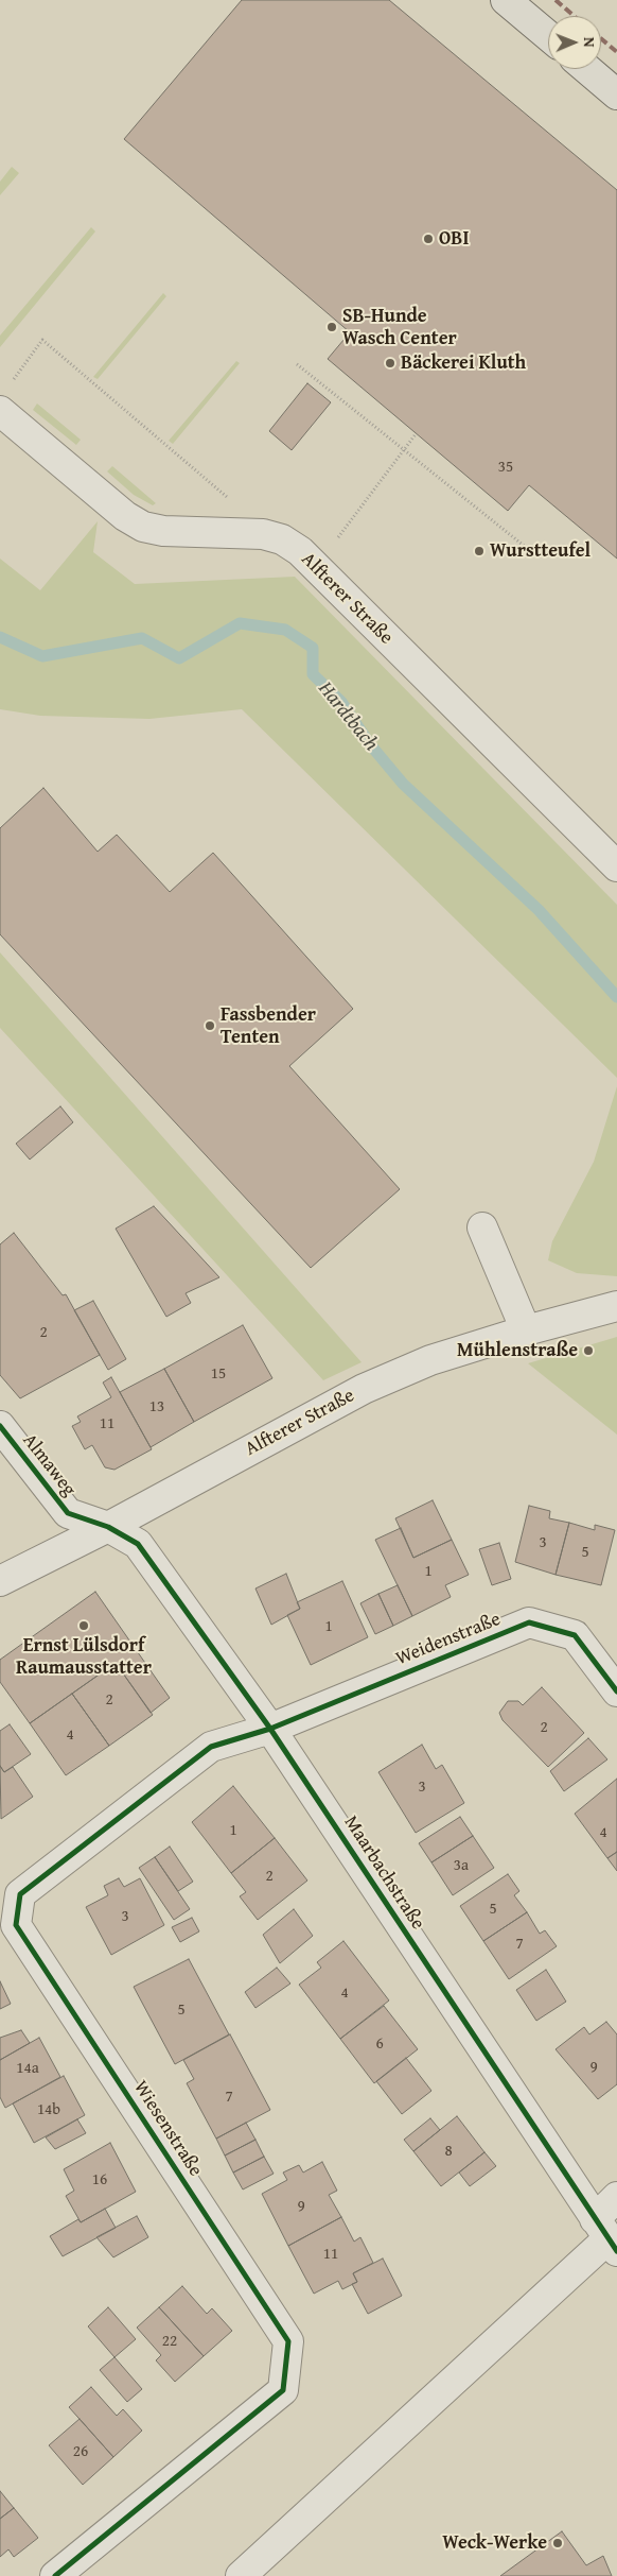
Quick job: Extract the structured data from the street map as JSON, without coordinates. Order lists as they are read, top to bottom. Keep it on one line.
{"streets":{"street":["Alfterer Straße","Almaweg","Weidenstraße","Maarbachstraße","Wiesenstraße"]},"crossings":[["Alfterer Straße","Almaweg"],["Alfterer Straße","Maarbachstraße"],["Almaweg","Maarbachstraße"],["Weidenstraße","Maarbachstraße"],["Weidenstraße","Wiesenstraße"],["Maarbachstraße","Wiesenstraße"]],"water":["Hardtbach"],"places":["OBI","SB-Hunde Wasch Center","Bäckerei Kluth","Wurstteufel","Fassbender Tenten","Mühlenstraße","Ernst Lülsdorf Raumausstatter","Weck-Werke"],"house_numbers":["35","2","15","13","11","3","5","1","1","2","2","4","3","1","4","3a","2","5","3","7","4","5","6","9","14a","7","14b","8","16","9","11","22","26"],"north":"right"}
